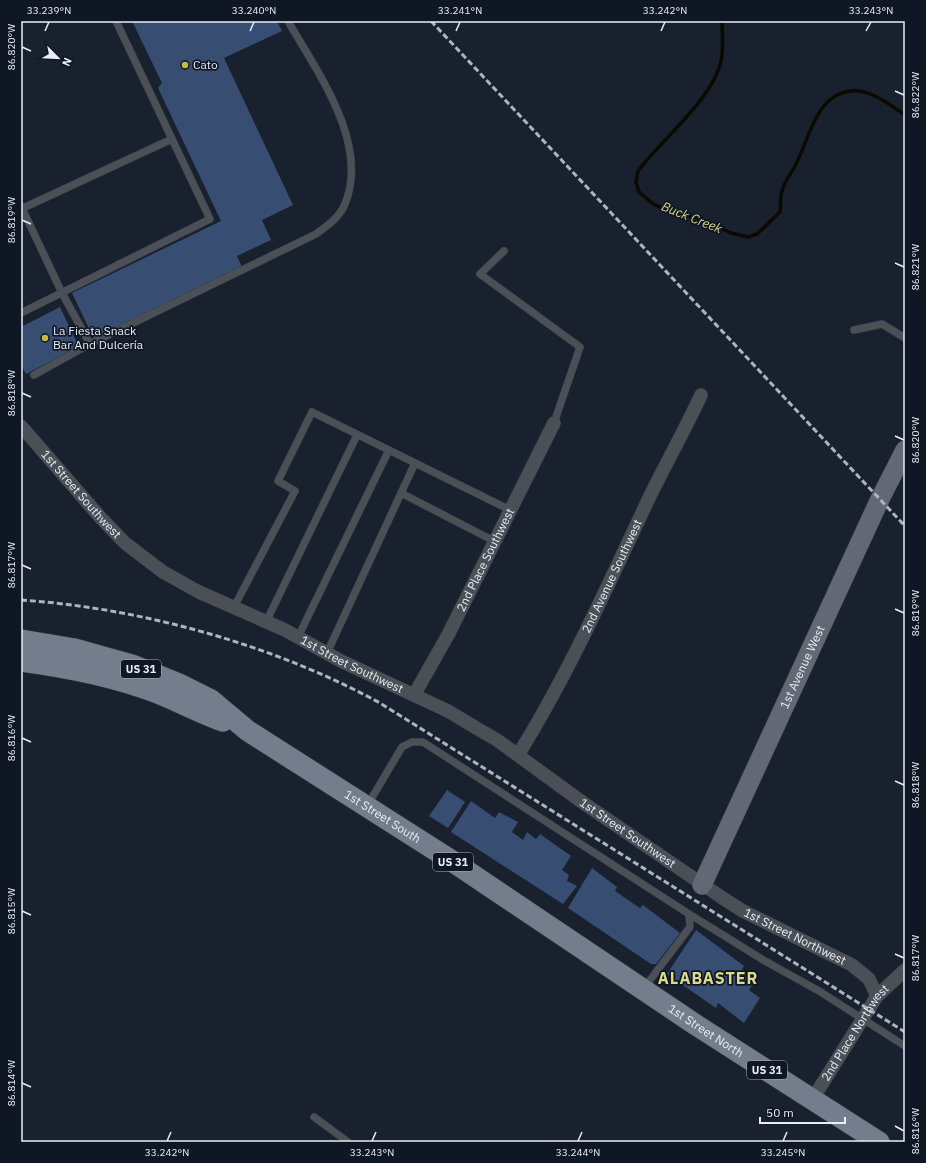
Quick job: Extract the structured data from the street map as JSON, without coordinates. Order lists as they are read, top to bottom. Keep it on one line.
{"streets":{"main road":["US 31","1st Street South","1st Street North"],"street":["1st Street Southwest","2nd Place Southwest","2nd Avenue Southwest","1st Avenue West","1st Street Northwest","2nd Place Northwest"]},"crossings":[["1st Street Southwest","2nd Place Southwest"],["1st Street Southwest","2nd Avenue Southwest"],["1st Street Southwest","1st Avenue West"],["1st Street Southwest","1st Street Northwest"],["1st Avenue West","1st Street Northwest"],["1st Street South","1st Street North"],["1st Street Northwest","2nd Place Northwest"],["1st Street North","2nd Place Northwest"]],"districts":["ALABASTER"],"water":["Buck Creek"],"places":["Cato","La Fiesta Snack Bar And Dulcería"],"scale_bar":"50 m","north":"bottom right","coordinates":["33.239°N","33.240°N","33.241°N","33.242°N","33.243°N","86.820°W","86.822°W","86.819°W","86.821°W","86.818°W","86.817°W","86.816°W","86.815°W","86.814°W","33.244°N","33.245°N"]}
